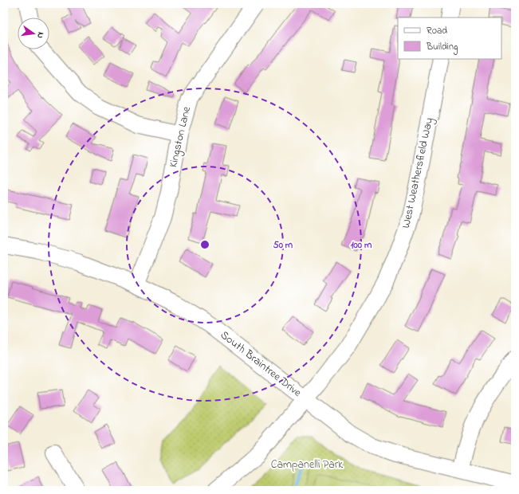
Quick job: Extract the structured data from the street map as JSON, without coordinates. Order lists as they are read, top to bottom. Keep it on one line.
{"streets":{"street":["Kingston Lane","West Weathersfield Way","South Braintree Drive"]},"crossings":[["Kingston Lane","South Braintree Drive"],["West Weathersfield Way","South Braintree Drive"]],"parks":["Campanelli Park"],"legend":["Road","Building"],"north":"right","rings":["50 m","100 m"]}
